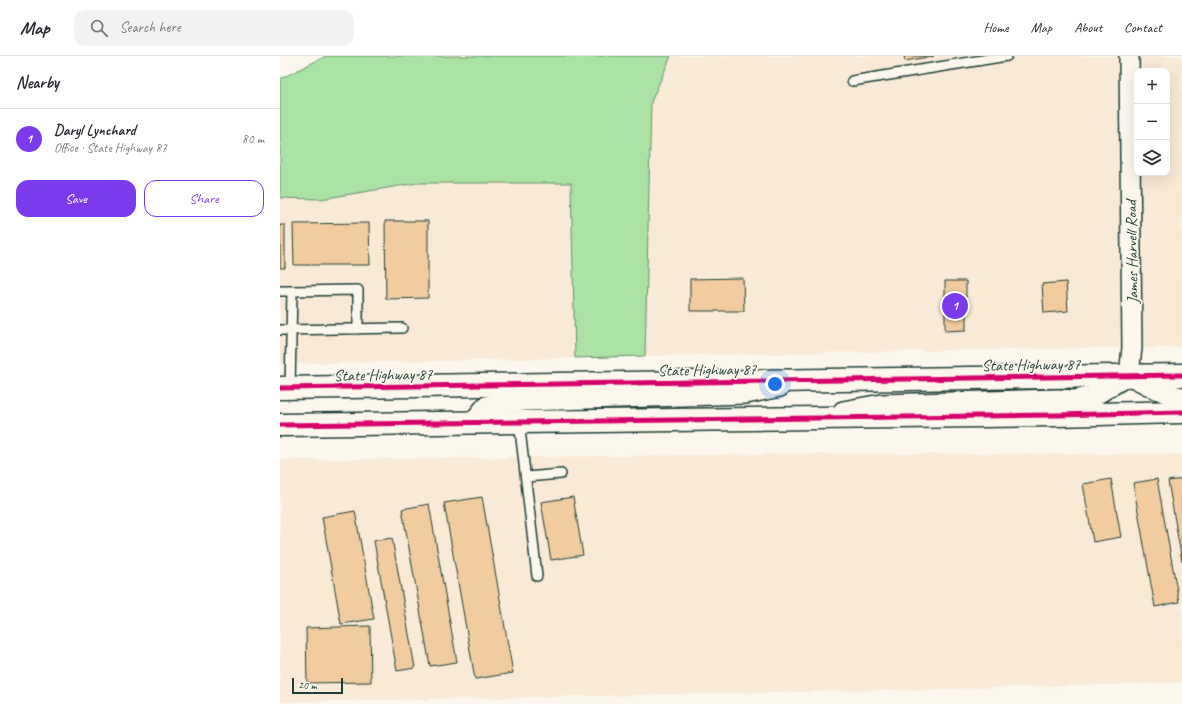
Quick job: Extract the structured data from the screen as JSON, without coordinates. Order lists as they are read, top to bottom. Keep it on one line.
{"streets":{"highway":["State Highway 87"],"street":["James Harvell Road"]},"crossings":[["James Harvell Road","State Highway 87"]],"scale_bar":"20 m","page":{"header":"Map","search":"Search here","nav":["Home","Map","About","Contact"],"heading":"Nearby","map_buttons":["+","−"],"list":[{"mark":"1","name":"Daryl Lynchard","note":"Office · State Highway 87","value":"80 m"}],"buttons":["Save","Share"],"pins":"1","scale":"20 m"}}
